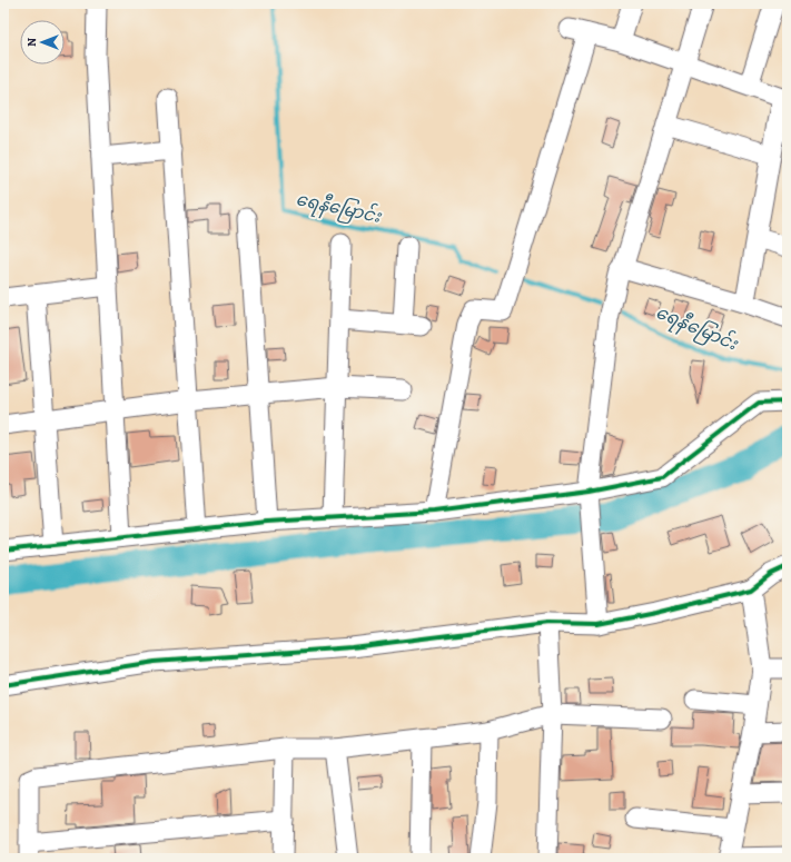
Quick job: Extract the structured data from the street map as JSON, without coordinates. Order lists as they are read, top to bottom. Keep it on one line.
{"water":["ရေနီမြောင်း"],"north":"left"}
